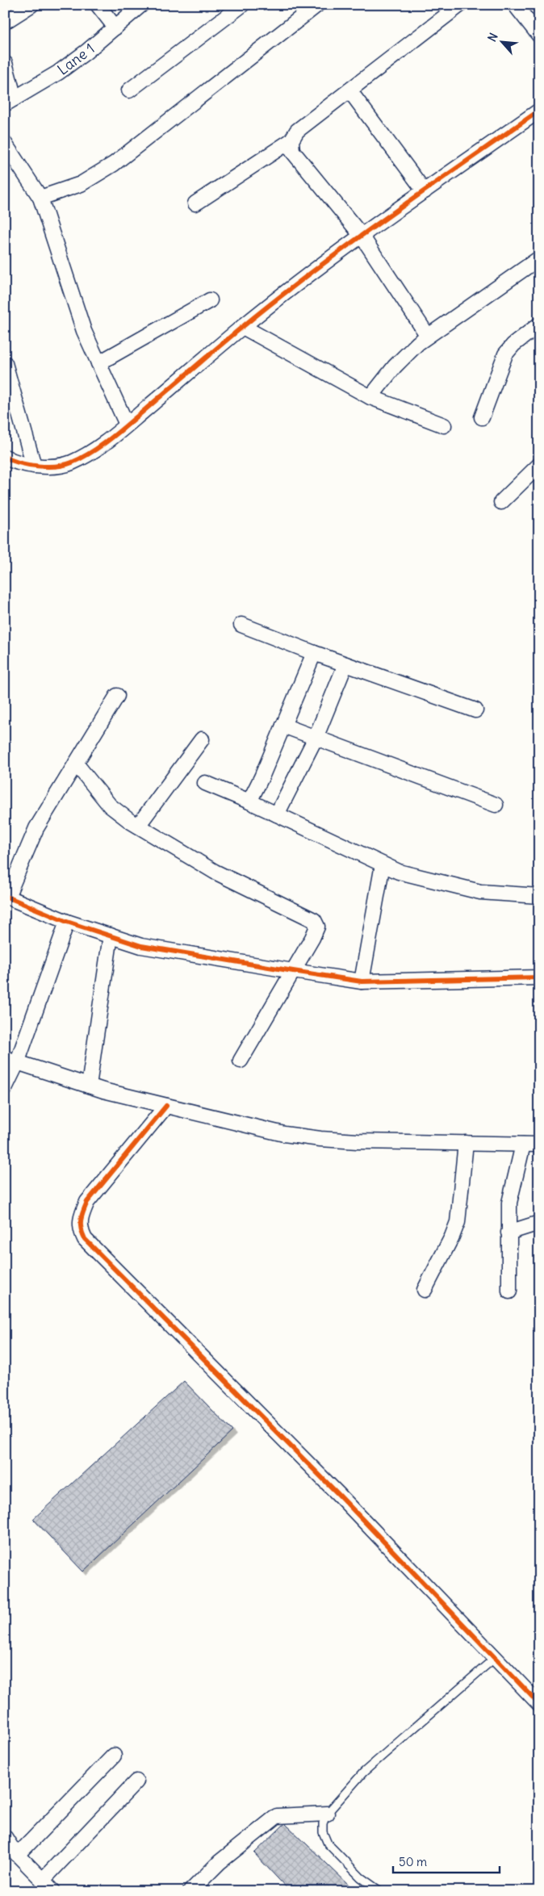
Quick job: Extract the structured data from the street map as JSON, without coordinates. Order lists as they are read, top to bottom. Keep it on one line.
{"streets":{"street":["Lane 1"]},"scale_bar":"50 m","north":"top left"}
